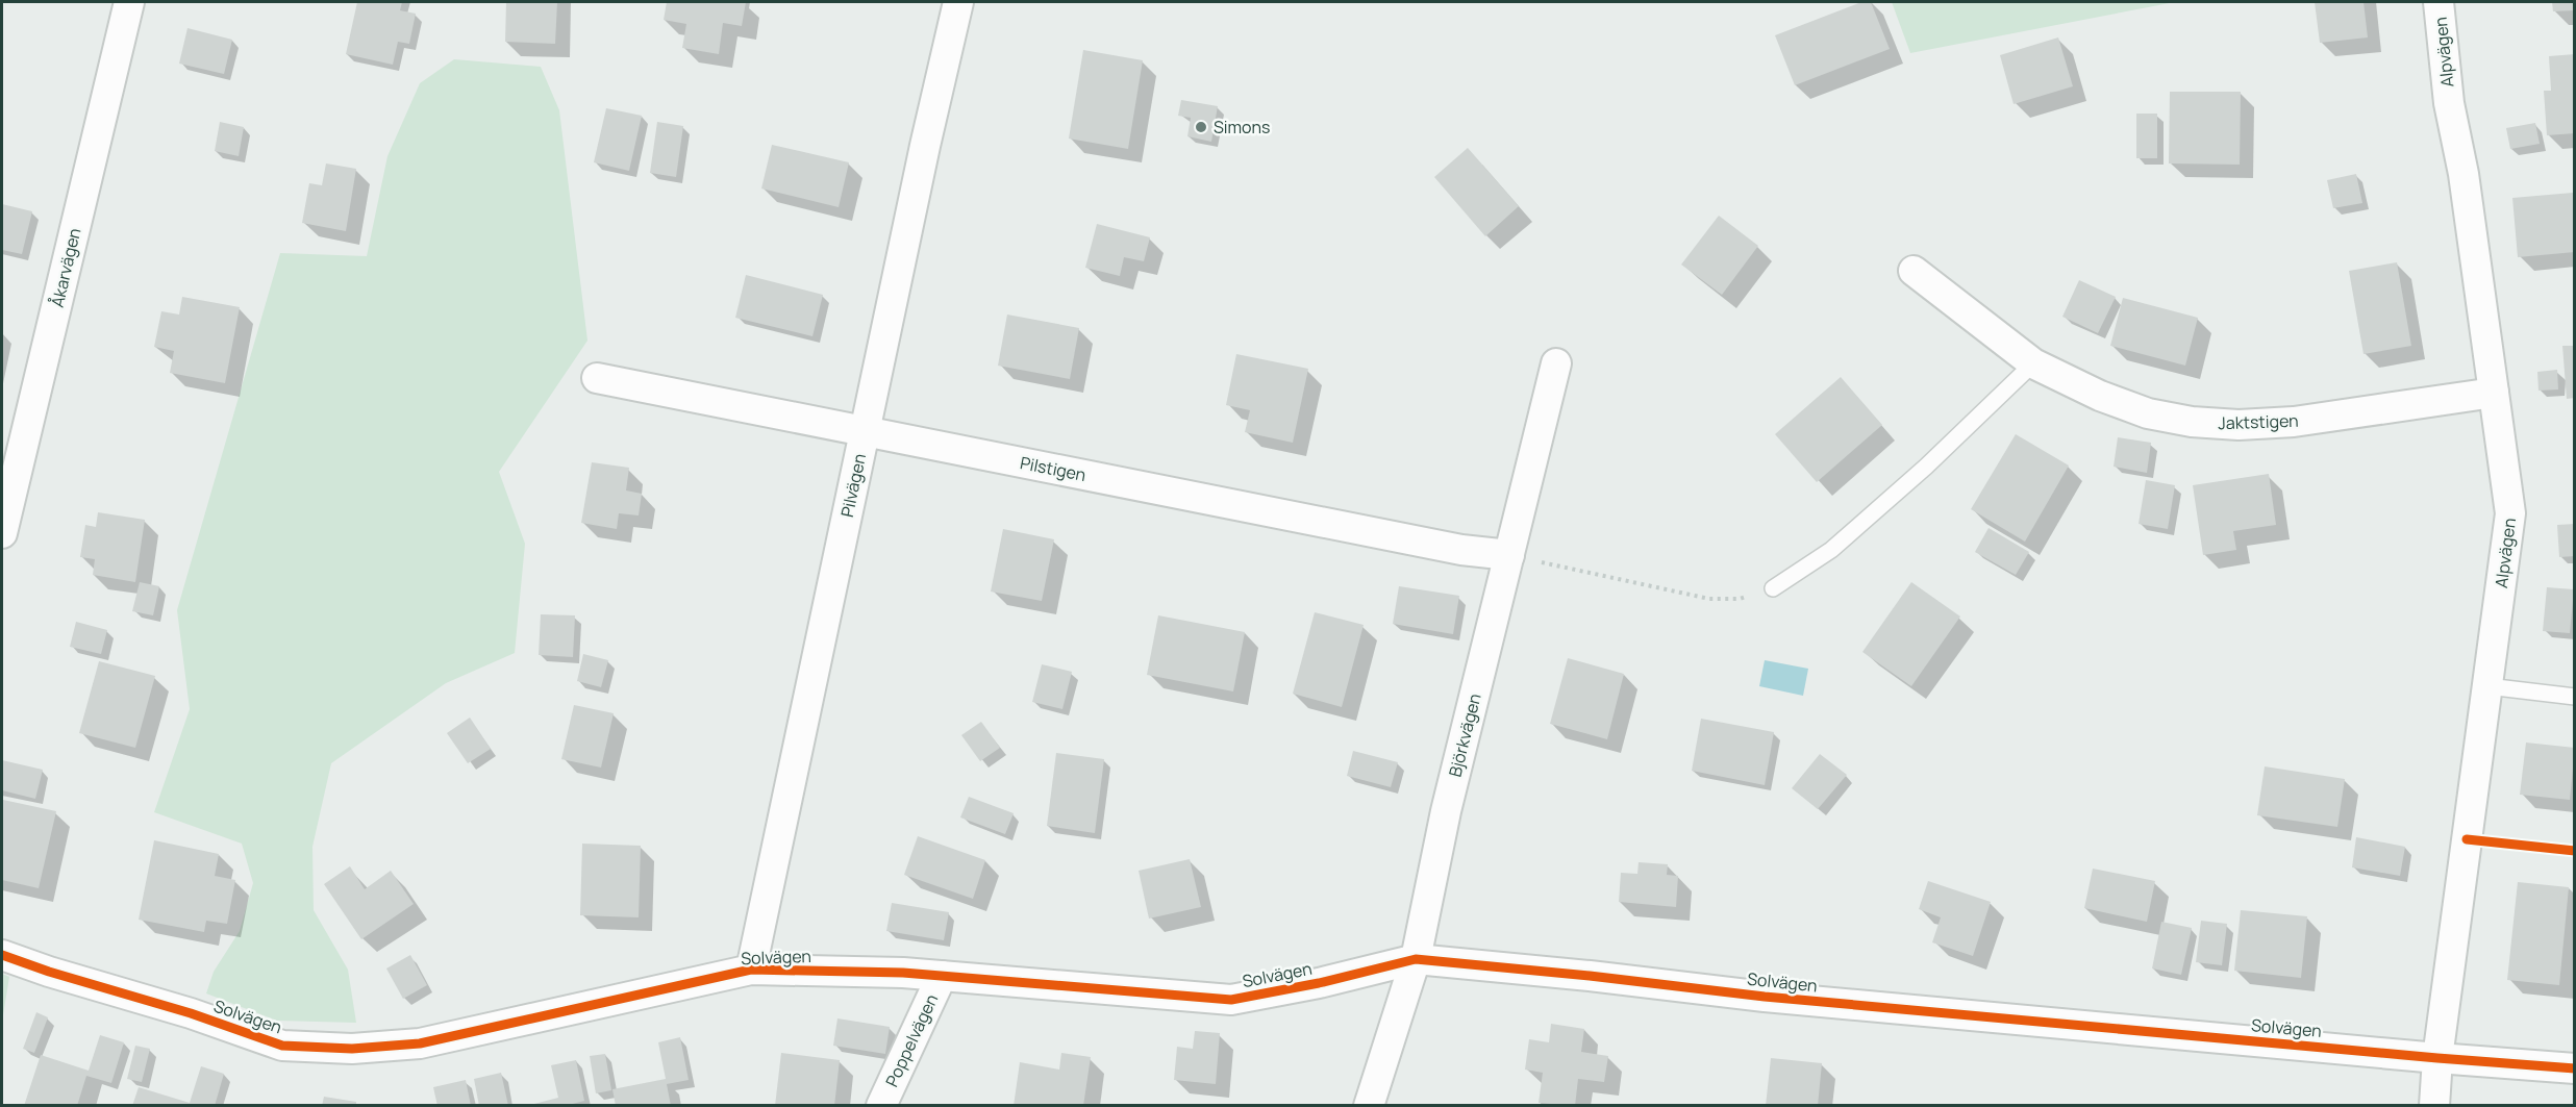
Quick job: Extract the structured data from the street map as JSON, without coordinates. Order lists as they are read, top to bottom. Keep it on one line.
{"streets":{"street":["Alpvägen","Åkarvägen","Jaktstigen","Pilstigen","Pilvägen","Björkvägen","Solvägen","Poppelvägen"]},"crossings":[["Alpvägen","Jaktstigen"],["Alpvägen","Solvägen"],["Pilstigen","Pilvägen"],["Pilstigen","Björkvägen"],["Pilvägen","Solvägen"],["Björkvägen","Solvägen"],["Solvägen","Poppelvägen"]],"places":["Simons"]}
